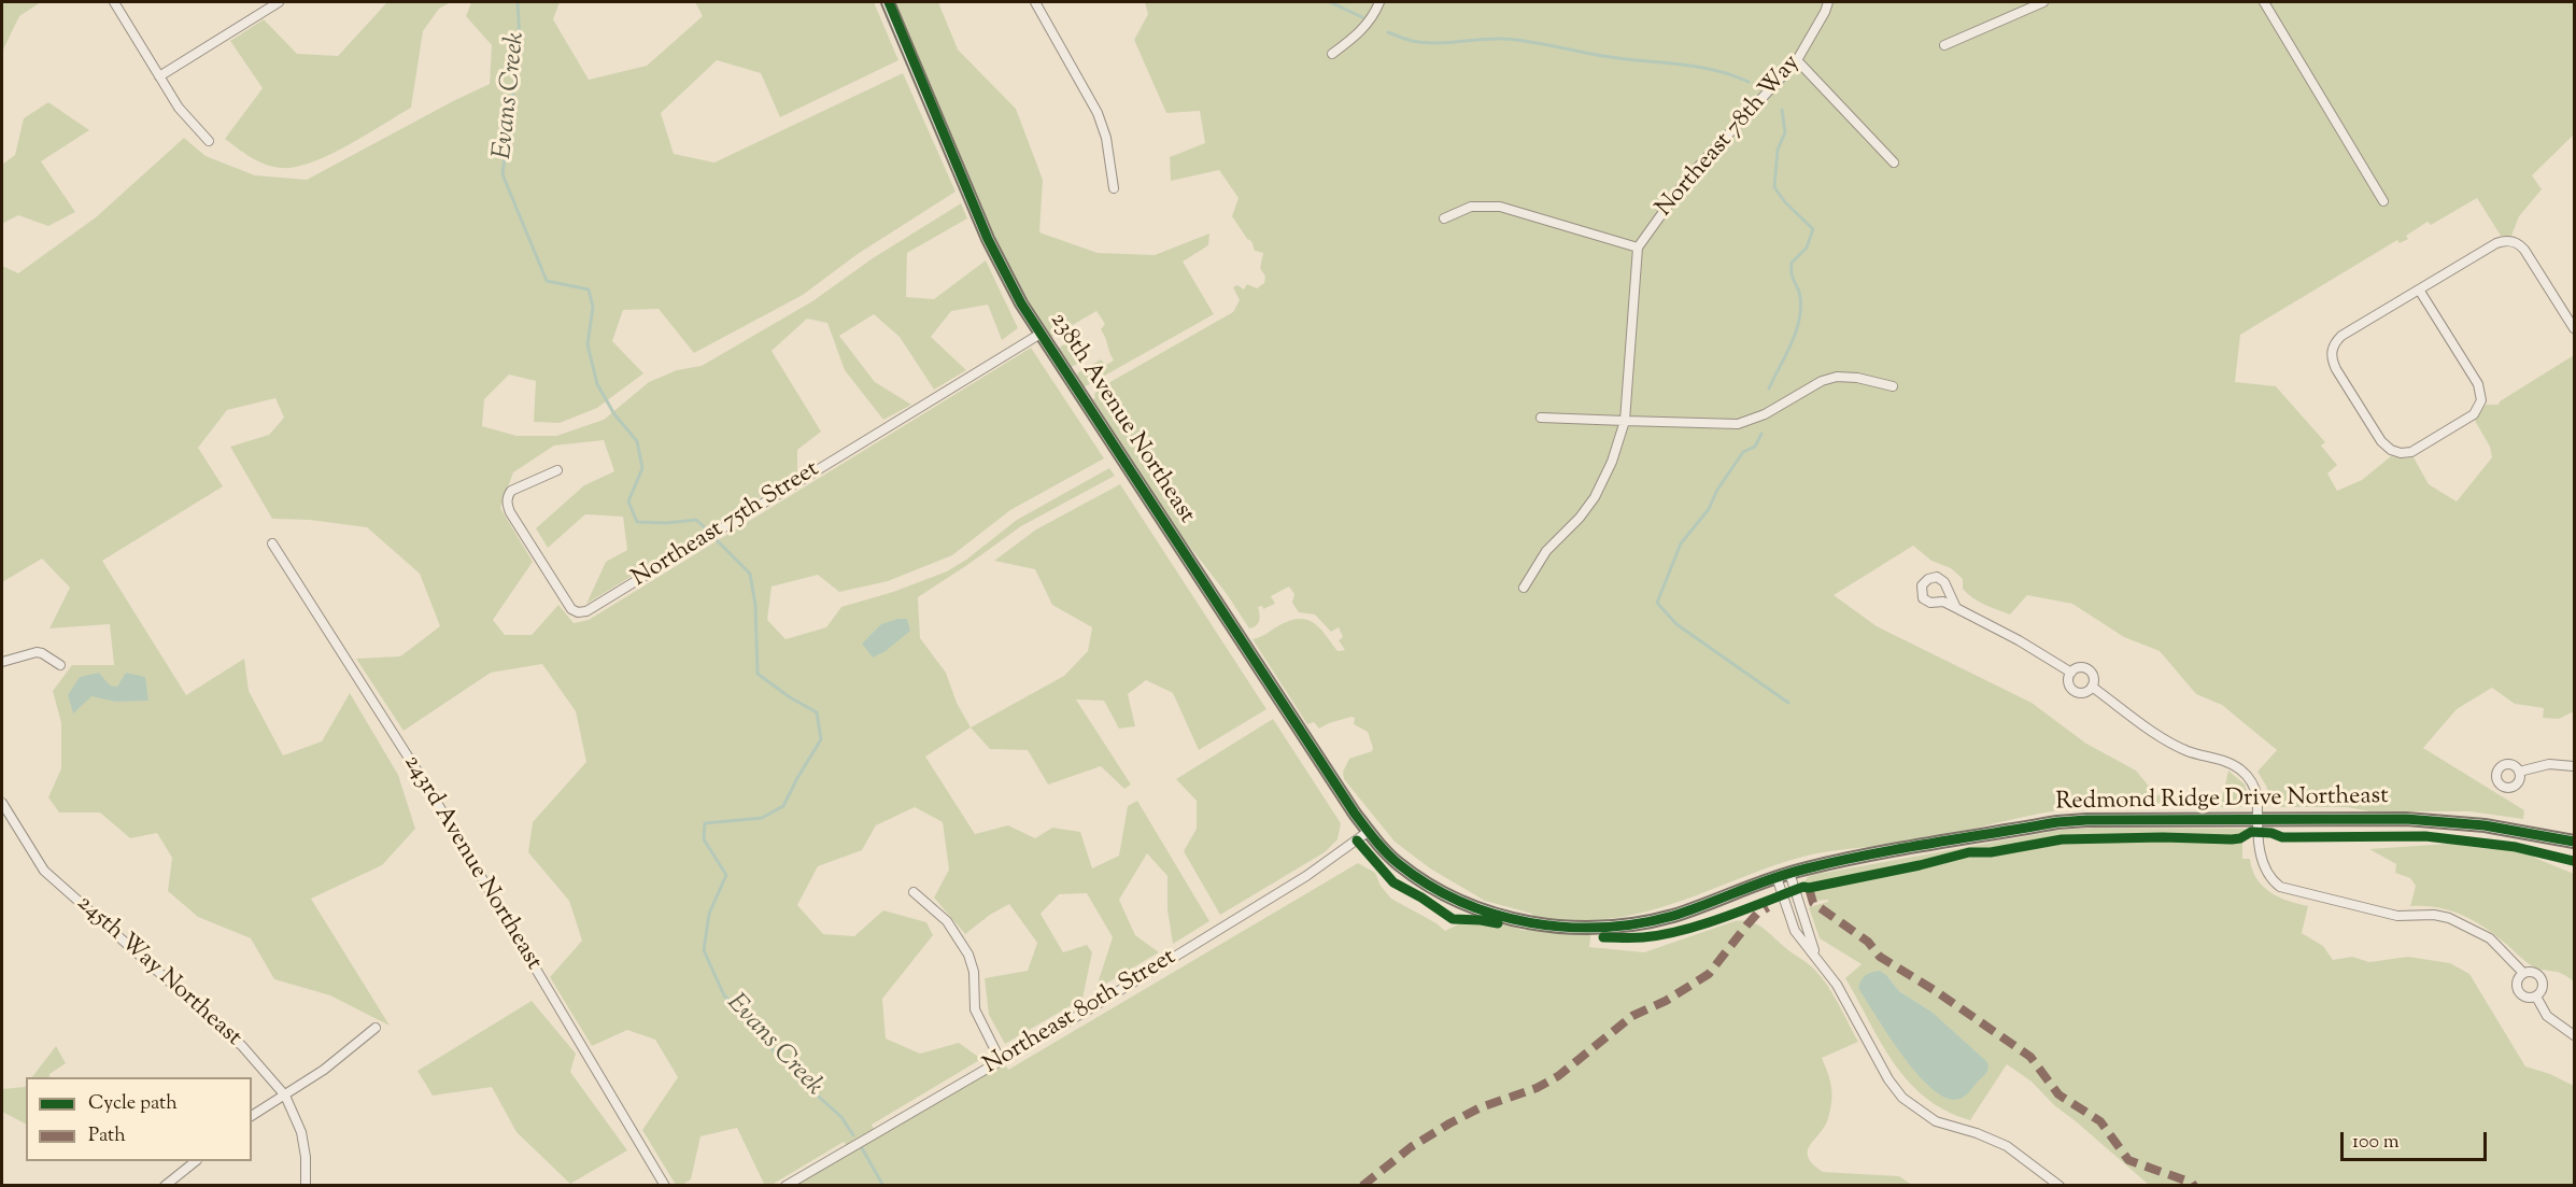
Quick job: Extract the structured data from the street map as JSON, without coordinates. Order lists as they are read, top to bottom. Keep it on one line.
{"streets":{"street":["Northeast 78th Way","238th Avenue Northeast","Northeast 75th Street","Redmond Ridge Drive Northeast","243rd Avenue Northeast","245th Way Northeast","Northeast 80th Street"]},"crossings":[["238th Avenue Northeast","Northeast 75th Street"],["238th Avenue Northeast","Redmond Ridge Drive Northeast"],["238th Avenue Northeast","Northeast 80th Street"],["Redmond Ridge Drive Northeast","Northeast 80th Street"]],"water":["Evans Creek"],"legend":["Cycle path","Path"],"scale_bar":"100 m"}
